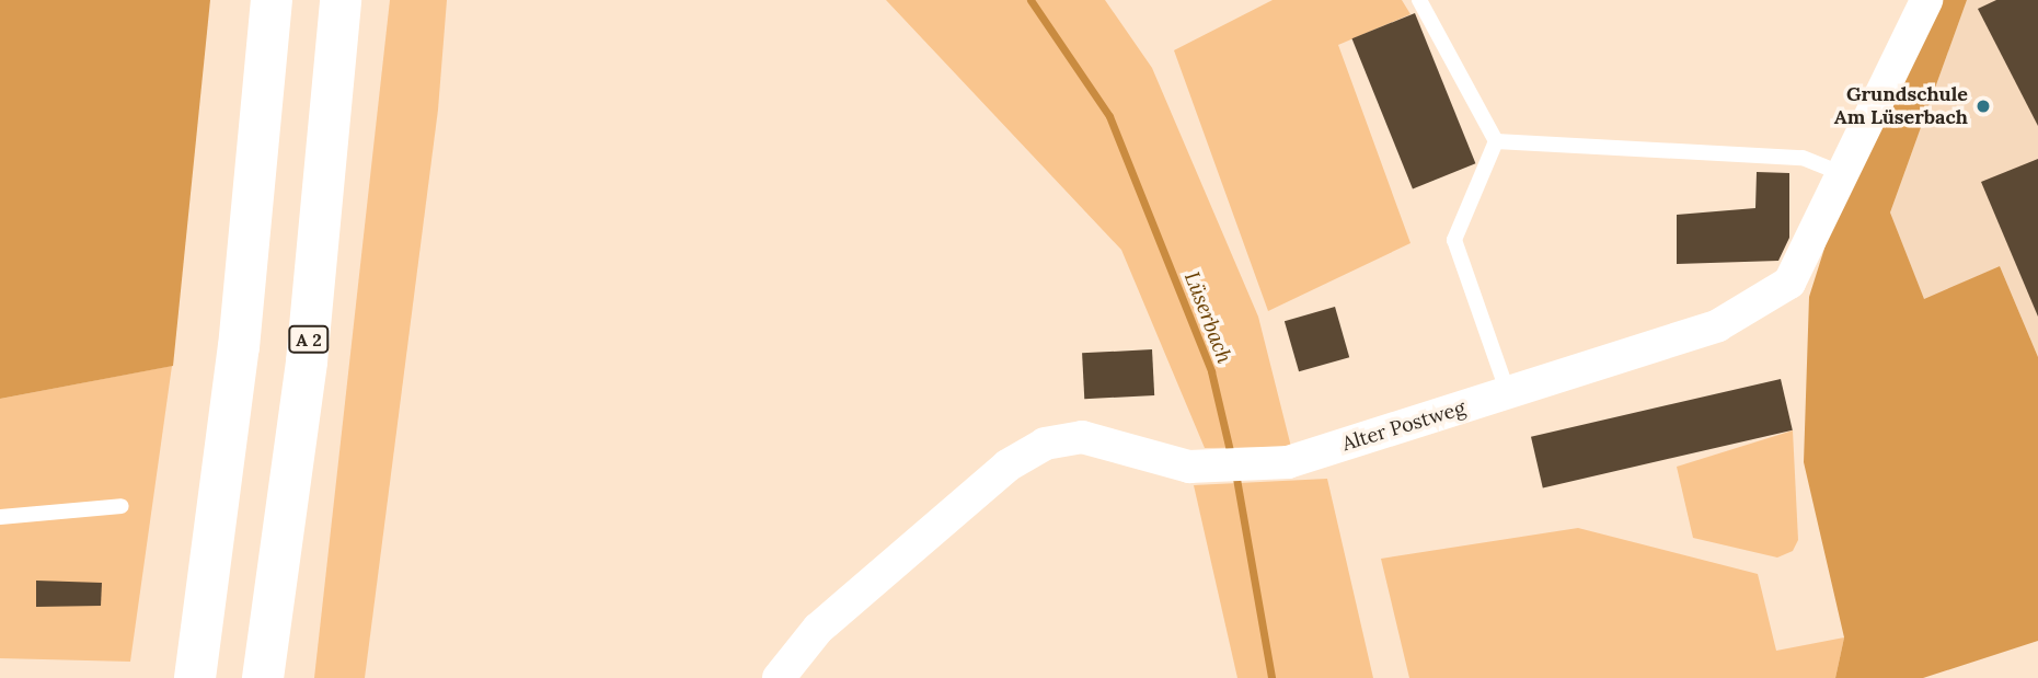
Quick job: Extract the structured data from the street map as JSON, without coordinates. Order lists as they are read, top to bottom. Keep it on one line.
{"streets":{"highway":["A 2"],"street":["Alter Postweg"]},"water":["Lüserbach"],"places":["Grundschule Am Lüserbach"]}
